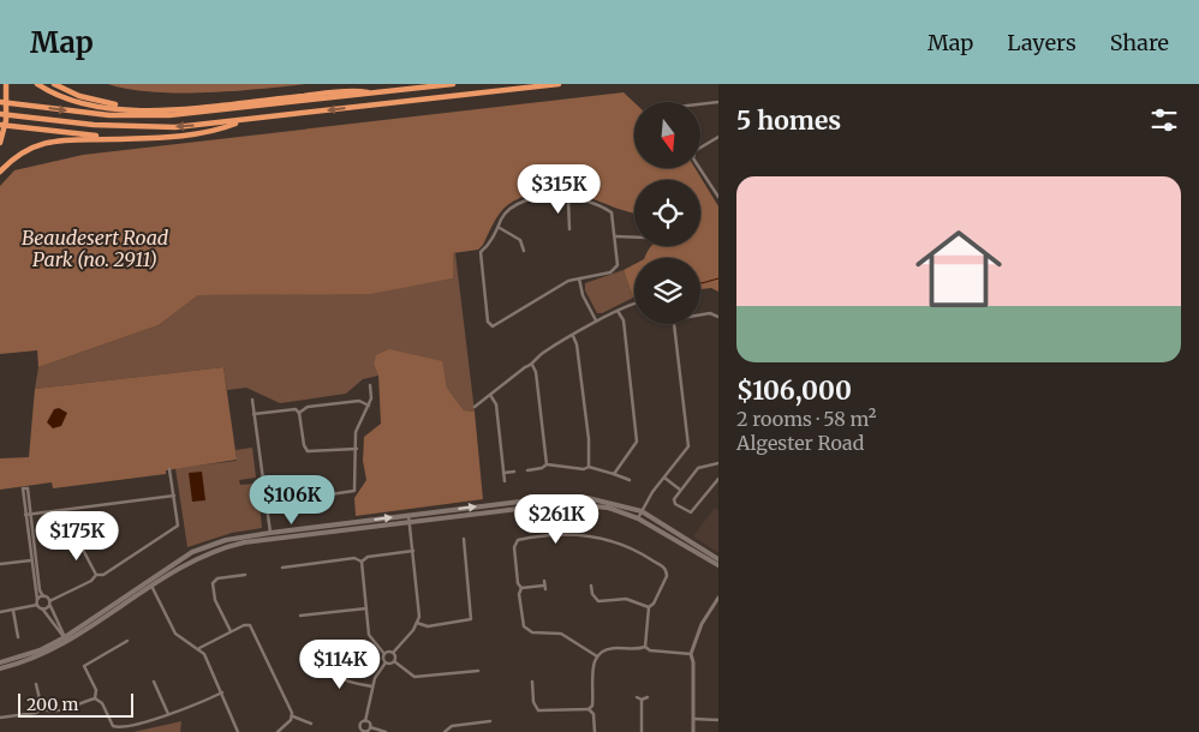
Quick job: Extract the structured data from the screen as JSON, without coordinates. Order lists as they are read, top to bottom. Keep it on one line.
{"parks":["Beaudesert Road Park (no. 2911)"],"scale_bar":"200 m","north":"bottom","page":{"header":"Map","nav":["Map","Layers","Share"],"heading":"5 homes","list":[{"name":"$106,000","note":"2 rooms · 58 m² · Algester Road"}],"price":["$315K","$106K","$261K","$175K","$114K"],"scale":"200 m"}}
